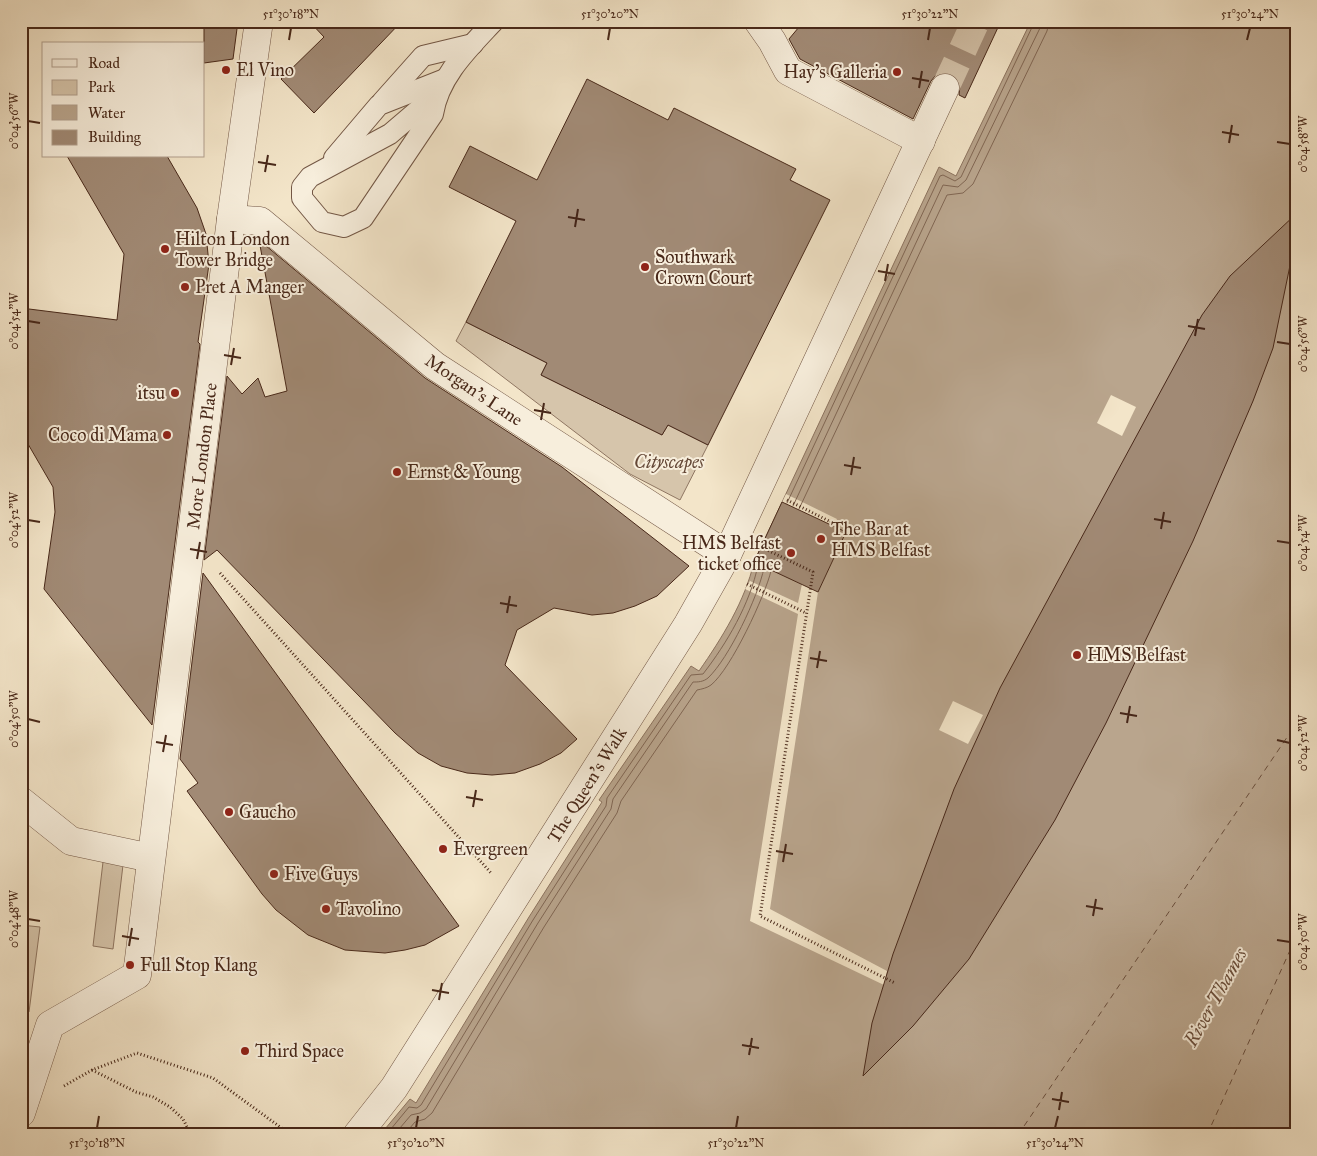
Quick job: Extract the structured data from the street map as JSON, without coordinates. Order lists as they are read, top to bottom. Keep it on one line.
{"streets":{"street":["Morgan's Lane","More London Place","The Queen's Walk"]},"crossings":[["Morgan's Lane","More London Place"],["Morgan's Lane","The Queen's Walk"]],"water":["River Thames"],"parks":["Cityscapes"],"places":["El Vino","Hay's Galleria","Hilton London Tower Bridge","Southwark Crown Court","Pret A Manger","itsu","Coco di Mama","Ernst & Young","The Bar at HMS Belfast","HMS Belfast ticket office","HMS Belfast","Gaucho","Evergreen","Five Guys","Tavolino","Full Stop Klang","Third Space"],"legend":["Road","Park","Water","Building"],"coordinates":["51°30'18\"N","51°30'20\"N","51°30'22\"N","51°30'24\"N","0°04'56\"W","0°04'58\"W","0°04'54\"W","0°04'52\"W","0°04'50\"W","0°04'48\"W"]}
